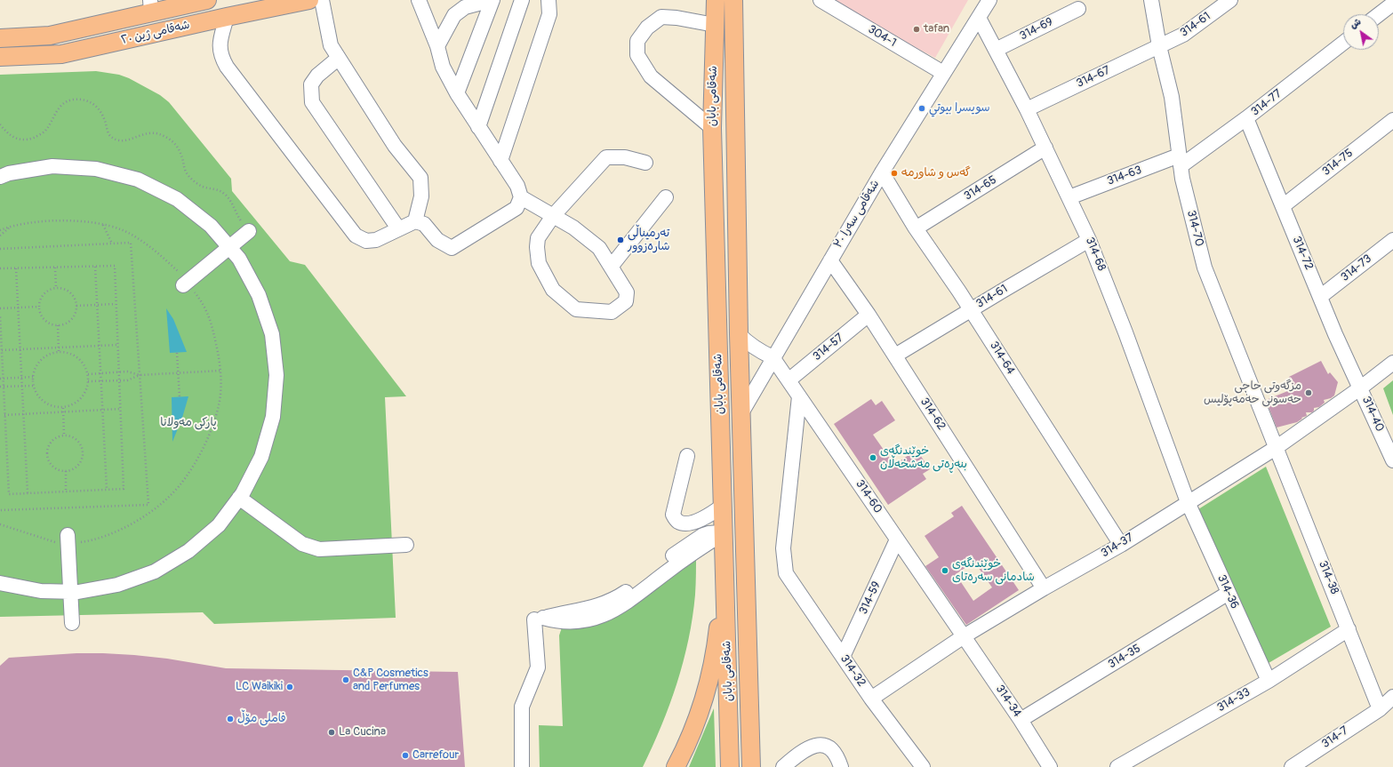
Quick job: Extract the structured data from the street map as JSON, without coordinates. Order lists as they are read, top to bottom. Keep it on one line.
{"streets":{"main road":["شەقامی ژین ٢٠","شەقامی بابان"],"street":["314-61","314-69","304-1","314-67","314-77","314-75","314-63","314-65","شەقامی سەرا ٣٠","314-70","314-72","314-68","314-73","314-57","314-64","314-62","314-40","314-60","314-37","314-38","314-36","314-59","314-35","314-32","314-33","314-34","314-7"]},"crossings":[["314-61","314-67"],["314-61","314-70"],["314-61","314-68"],["314-61","314-64"],["314-61","314-62"],["314-69","314-68"],["304-1","شەقامی سەرا ٣٠"],["314-67","314-70"],["314-67","314-68"],["314-77","314-63"],["314-77","314-70"],["314-77","314-72"],["314-75","314-72"],["314-63","314-70"],["314-63","314-68"],["314-65","314-68"],["314-65","314-64"],["شەقامی سەرا ٣٠","314-68"],["شەقامی سەرا ٣٠","314-64"],["شەقامی سەرا ٣٠","314-62"],["شەقامی سەرا ٣٠","314-60"],["314-70","314-37"],["314-70","314-38"],["314-72","314-73"],["314-72","314-40"],["314-72","314-37"],["314-68","314-37"],["314-68","314-36"],["314-57","314-62"],["314-57","314-60"],["314-64","314-37"],["314-62","314-37"],["314-40","314-37"],["314-60","314-37"],["314-60","314-59"],["314-60","314-32"],["314-60","314-34"],["314-37","314-38"],["314-37","314-36"],["314-37","314-32"],["314-37","314-34"],["314-38","314-33"],["314-38","314-7"],["314-36","314-35"],["314-36","314-33"],["314-59","314-32"],["314-35","314-34"]],"parks":["پارکی مەولانا"],"places":["tafan","سويسرا بيوتي","گەس و شاورمە","تەرمیناڵی شارەزوور","مزگەوتی حاجی حەسونی حەمەپۆلیس","خوێندنگەی بنەڕەتی مەشخەڵان","خوێندنگەی شادمانی سەرەتای","C&P Cosmetics and Perfumes","LC Waikiki","فاملی مۆڵ","La Cucina","Carrefour"],"north":"top left"}
